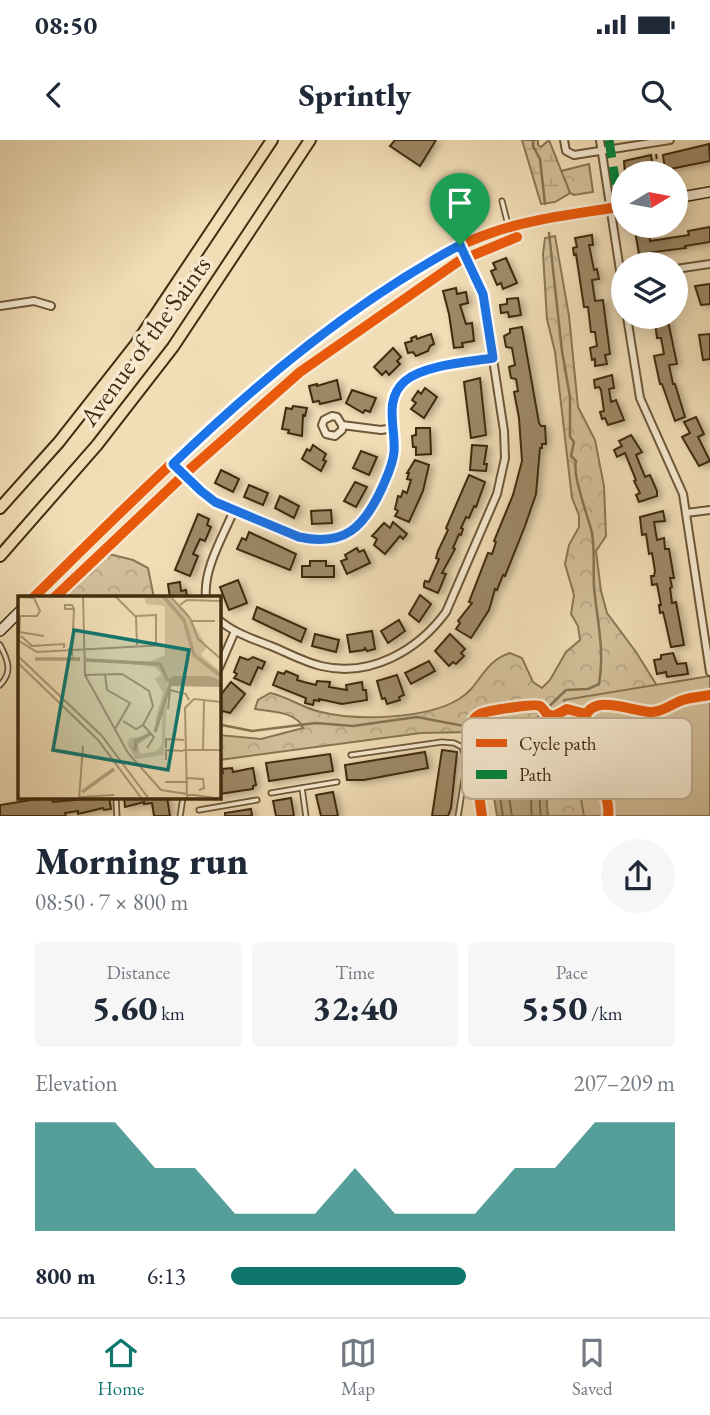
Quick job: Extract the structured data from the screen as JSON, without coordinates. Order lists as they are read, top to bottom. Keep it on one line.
{"streets":{"highway":["Avenue of the Saints"]},"legend":["Cycle path","Path"],"north":"right","page":{"status":"08:50","header":"Sprintly","heading":["Morning run","08:50 · 7 × 800 m"],"stats":[["Distance","5.60 km"],["Time","32:40"],["Pace","5:50 /km"]],"chart":["Elevation","207–209 m"],"list":[{"name":"800 m","note":"6:13"}],"tabs":["Home","Map","Saved"]}}
